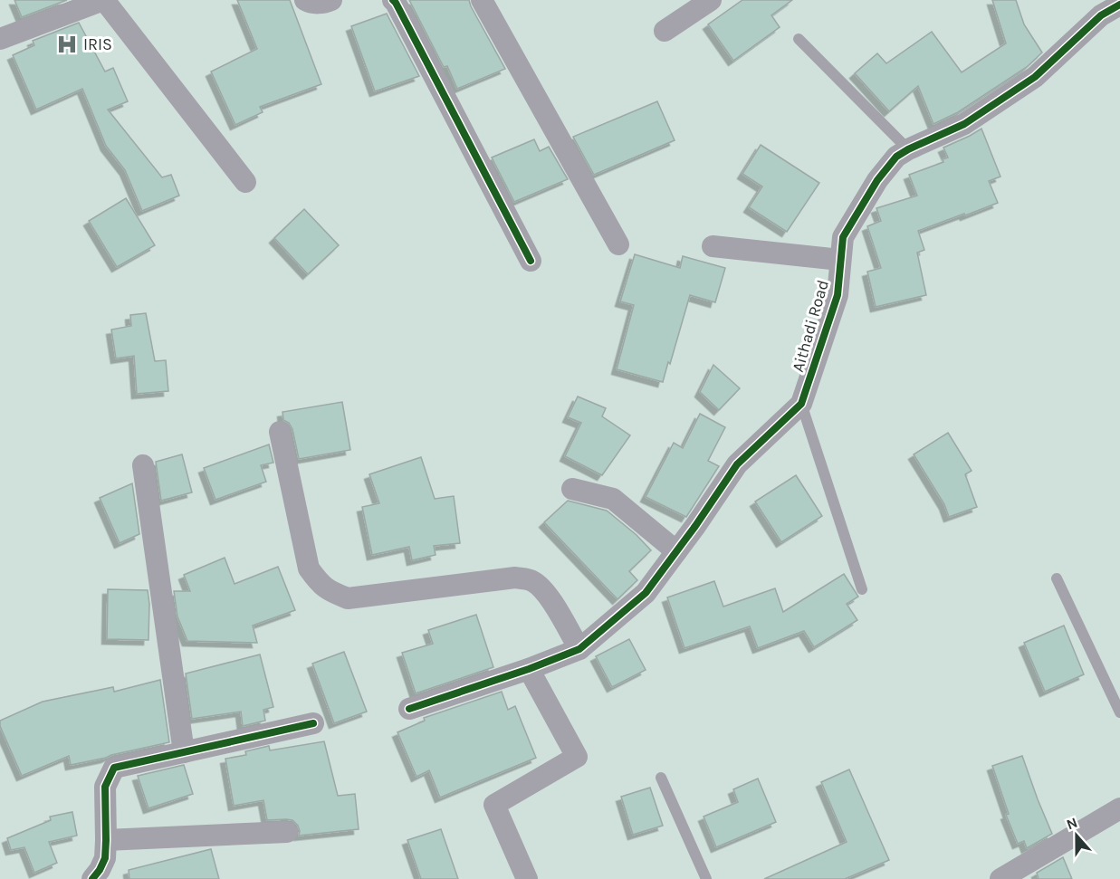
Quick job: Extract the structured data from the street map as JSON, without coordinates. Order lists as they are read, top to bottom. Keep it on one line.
{"streets":{"street":["Aithadi Road"]},"places":{"hospital":["IRIS"]},"north":"top"}
